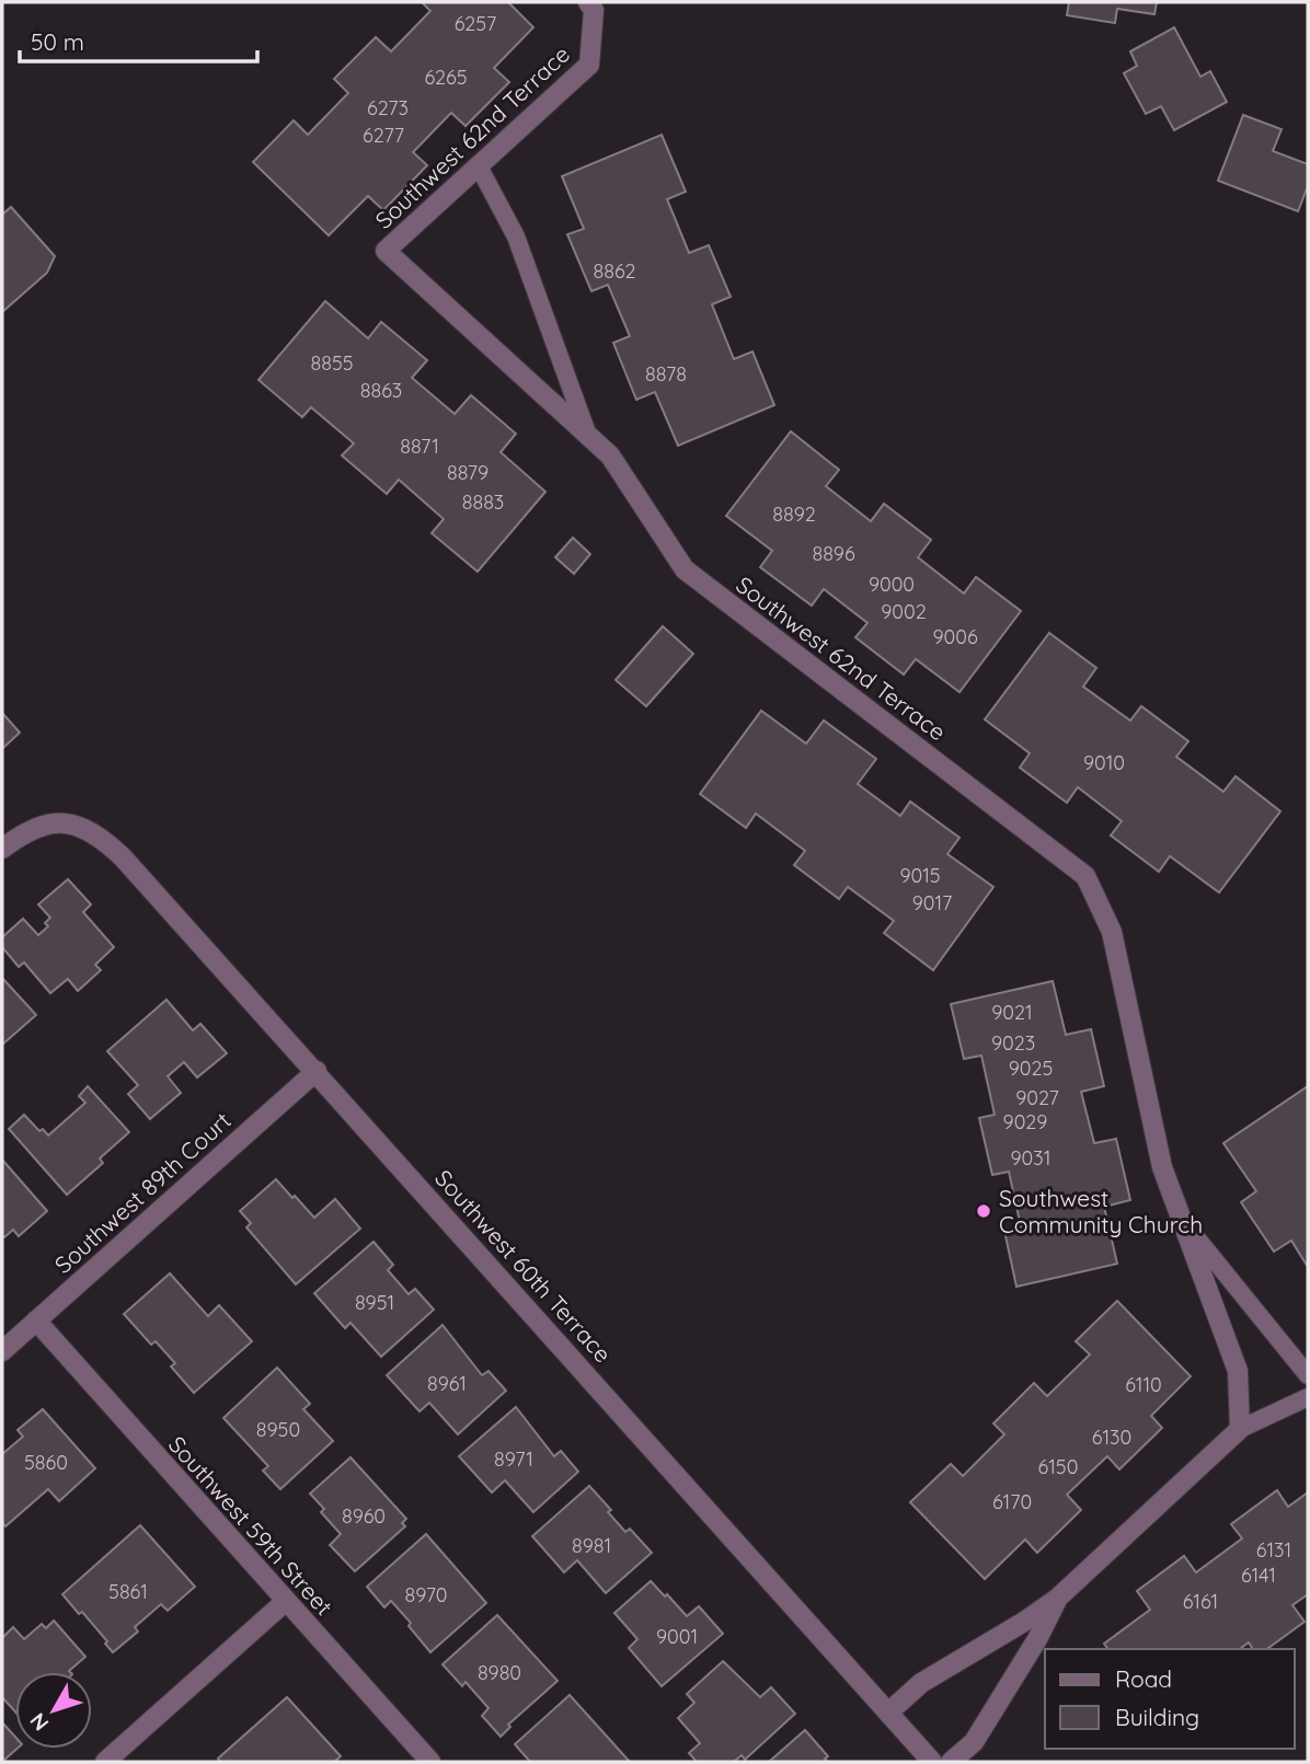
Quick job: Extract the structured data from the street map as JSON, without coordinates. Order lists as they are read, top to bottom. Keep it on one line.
{"streets":{"street":["Southwest 62nd Terrace","Southwest 89th Court","Southwest 60th Terrace","Southwest 59th Street"]},"crossings":[["Southwest 89th Court","Southwest 60th Terrace"],["Southwest 89th Court","Southwest 59th Street"]],"places":["Southwest Community Church"],"house_numbers":["6257","6265","6273","6277","8862","8855","8878","8863","8871","8879","8883","8892","8896","9000","9002","9006","9010","9015","9017","9021","9023","9025","9027","9029","9031","8951","8961","6110","8950","6130","8971","5860","6150","6170","8960","8981","6131","6141","5861","8970","6161","9001","8980"],"legend":["Road","Building"],"scale_bar":"50 m","north":"bottom left"}
